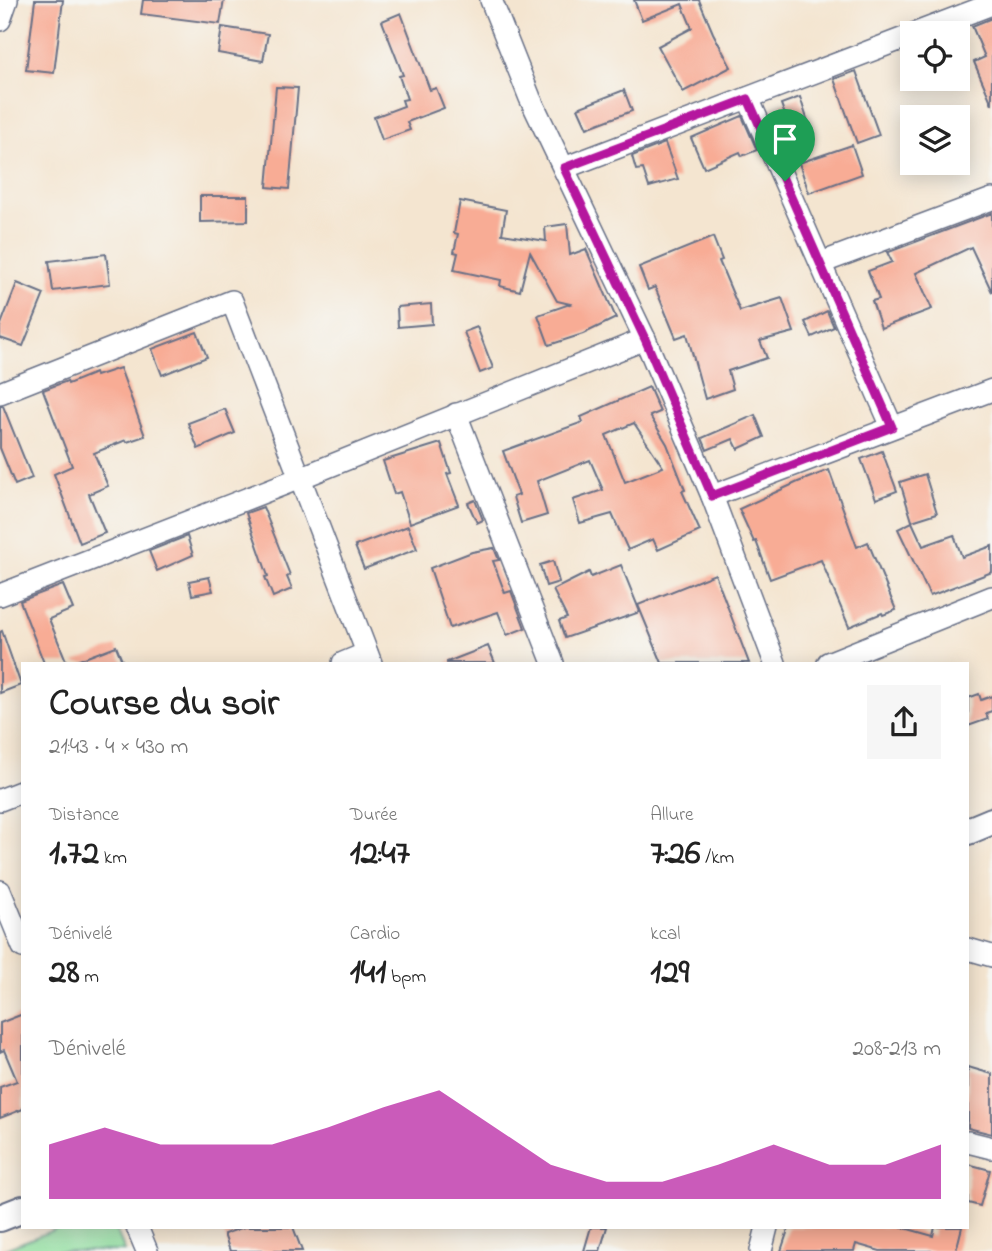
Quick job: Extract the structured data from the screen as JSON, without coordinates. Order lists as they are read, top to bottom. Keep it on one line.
{"page":{"heading":["Course du soir","21:43 · 4 × 430 m"],"stats":[["Distance","1.72 km"],["Durée","12:47"],["Allure","7:26 /km"],["Dénivelé","28 m"],["Cardio","141 bpm"],["kcal","129"]],"chart":["Dénivelé","208–213 m"]}}
